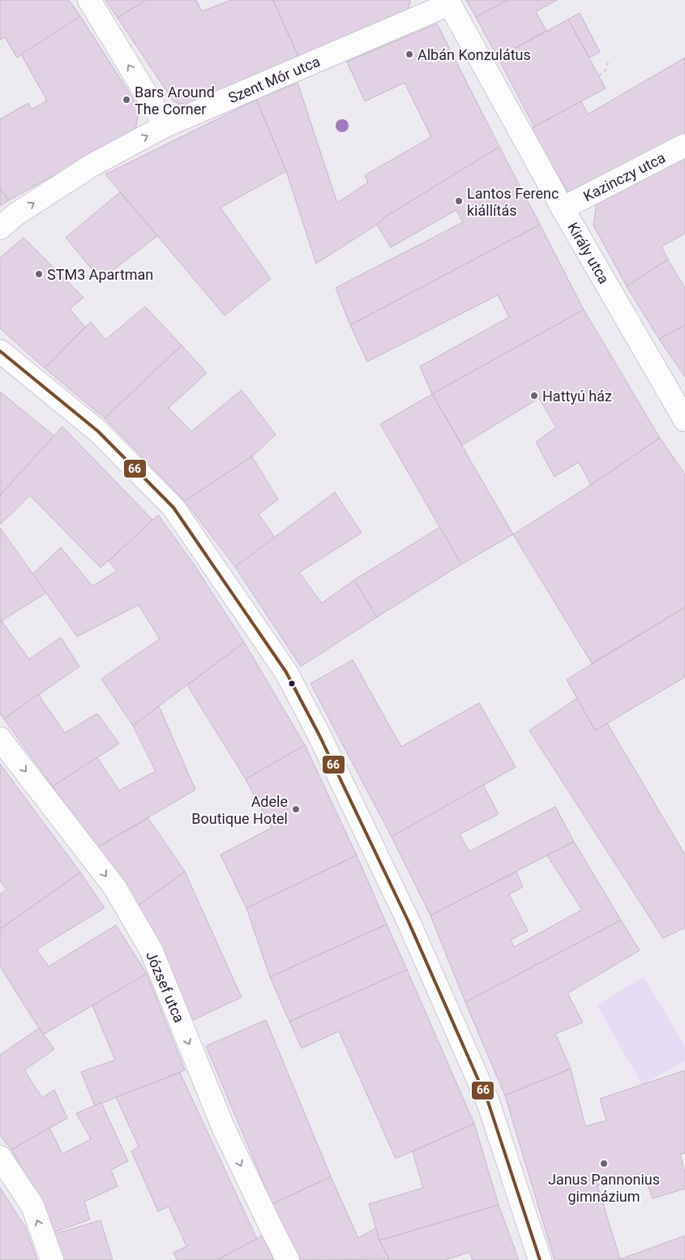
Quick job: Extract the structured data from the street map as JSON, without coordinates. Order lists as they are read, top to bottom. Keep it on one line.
{"streets":{"street":["Szent Mór utca","Kazinczy utca","Király utca","József utca"]},"crossings":[["Szent Mór utca","Király utca"],["Kazinczy utca","Király utca"]],"one_way":["Szent Mór utca","József utca"],"places":["Albán Konzulátus","Bars Around The Corner","Lantos Ferenc kiállítás","STM3 Apartman","Hattyú ház","Adele Boutique Hotel","Janus Pannonius gimnázium"],"lines":["transit line 66"]}
